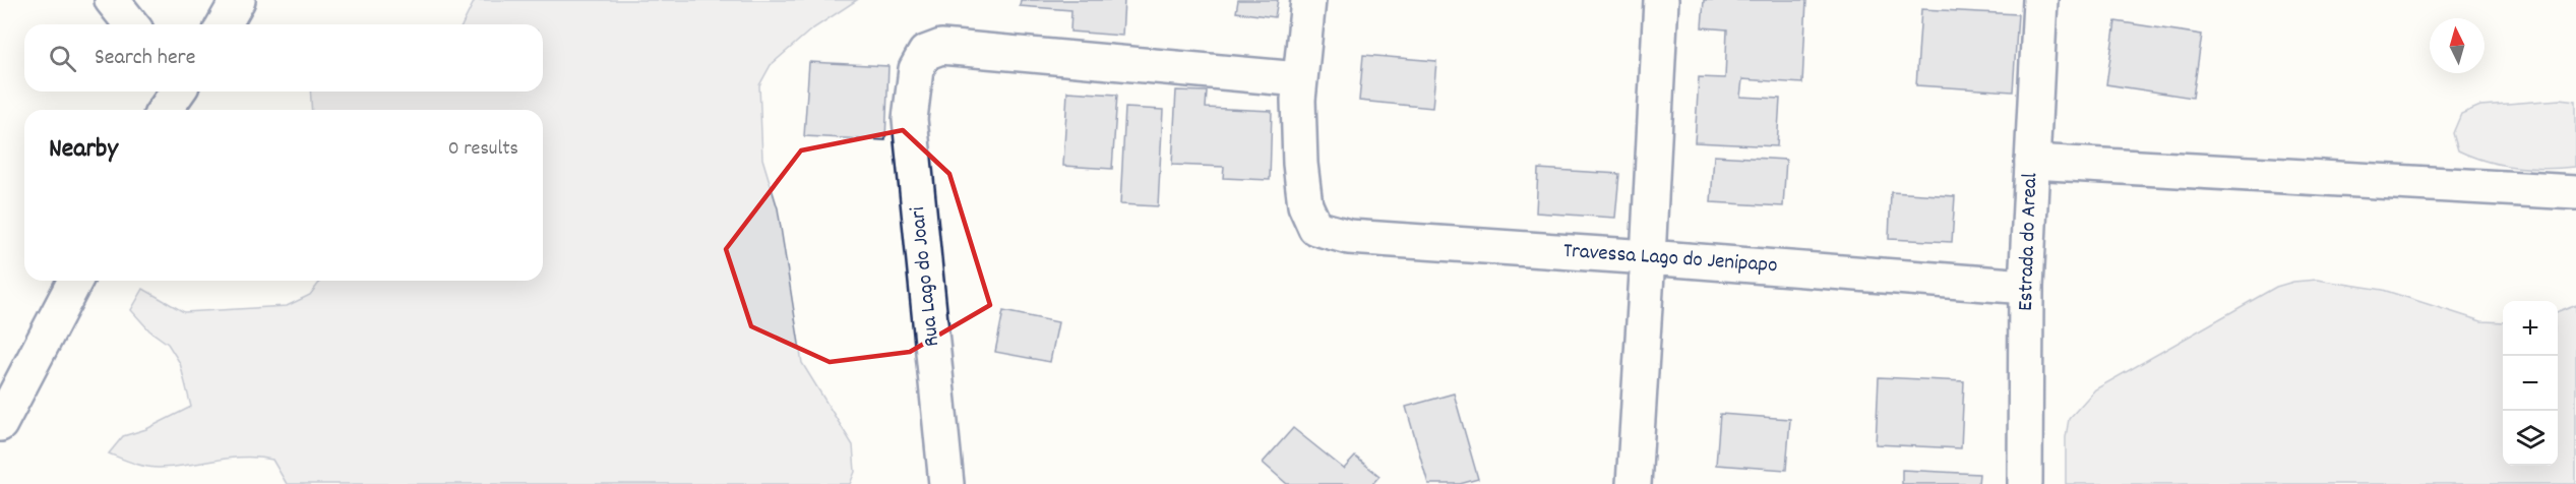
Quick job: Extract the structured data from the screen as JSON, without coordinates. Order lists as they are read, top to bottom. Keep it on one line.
{"streets":{"street":["Estrada do Areal","Travessa Lago do Jenipapo","Rua Lago do Joari"]},"crossings":[["Estrada do Areal","Travessa Lago do Jenipapo"],["Travessa Lago do Jenipapo","Rua Lago do Joari"]],"north":"top","page":{"search":"Search here","heading":["Nearby","0 results"],"map_buttons":["+","−"]}}
